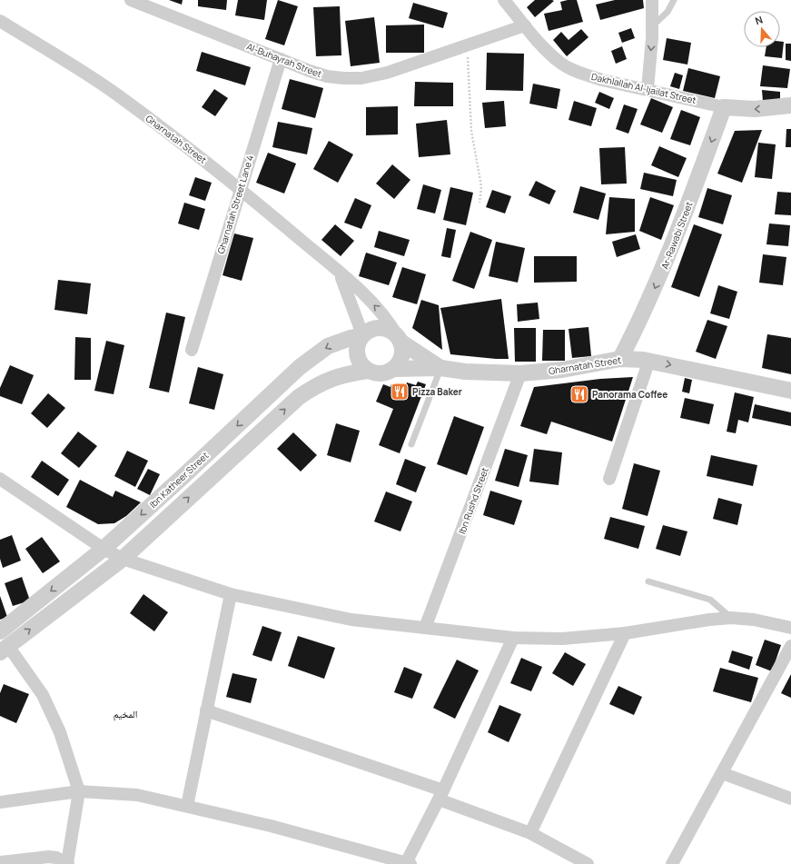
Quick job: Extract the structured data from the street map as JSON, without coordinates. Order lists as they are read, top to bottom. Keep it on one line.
{"streets":{"street":["Al-Buhayrah Street","Dakhlallah Al-Ijailat Street","Gharnatah Street","Gharnatah Street Lane 4","Ar-Rawabi Street","Ibn Katheer Street","Ibn Rushd Street"]},"crossings":[["Al-Buhayrah Street","Dakhlallah Al-Ijailat Street"],["Al-Buhayrah Street","Gharnatah Street Lane 4"],["Dakhlallah Al-Ijailat Street","Ar-Rawabi Street"],["Gharnatah Street","Gharnatah Street Lane 4"],["Gharnatah Street","Ar-Rawabi Street"],["Gharnatah Street","Ibn Katheer Street"],["Gharnatah Street","Ibn Rushd Street"]],"one_way":["Ar-Rawabi Street"],"districts":["المخيم"],"places":{"restaurant":["Pizza Baker","Panorama Coffee"]},"north":"top"}
